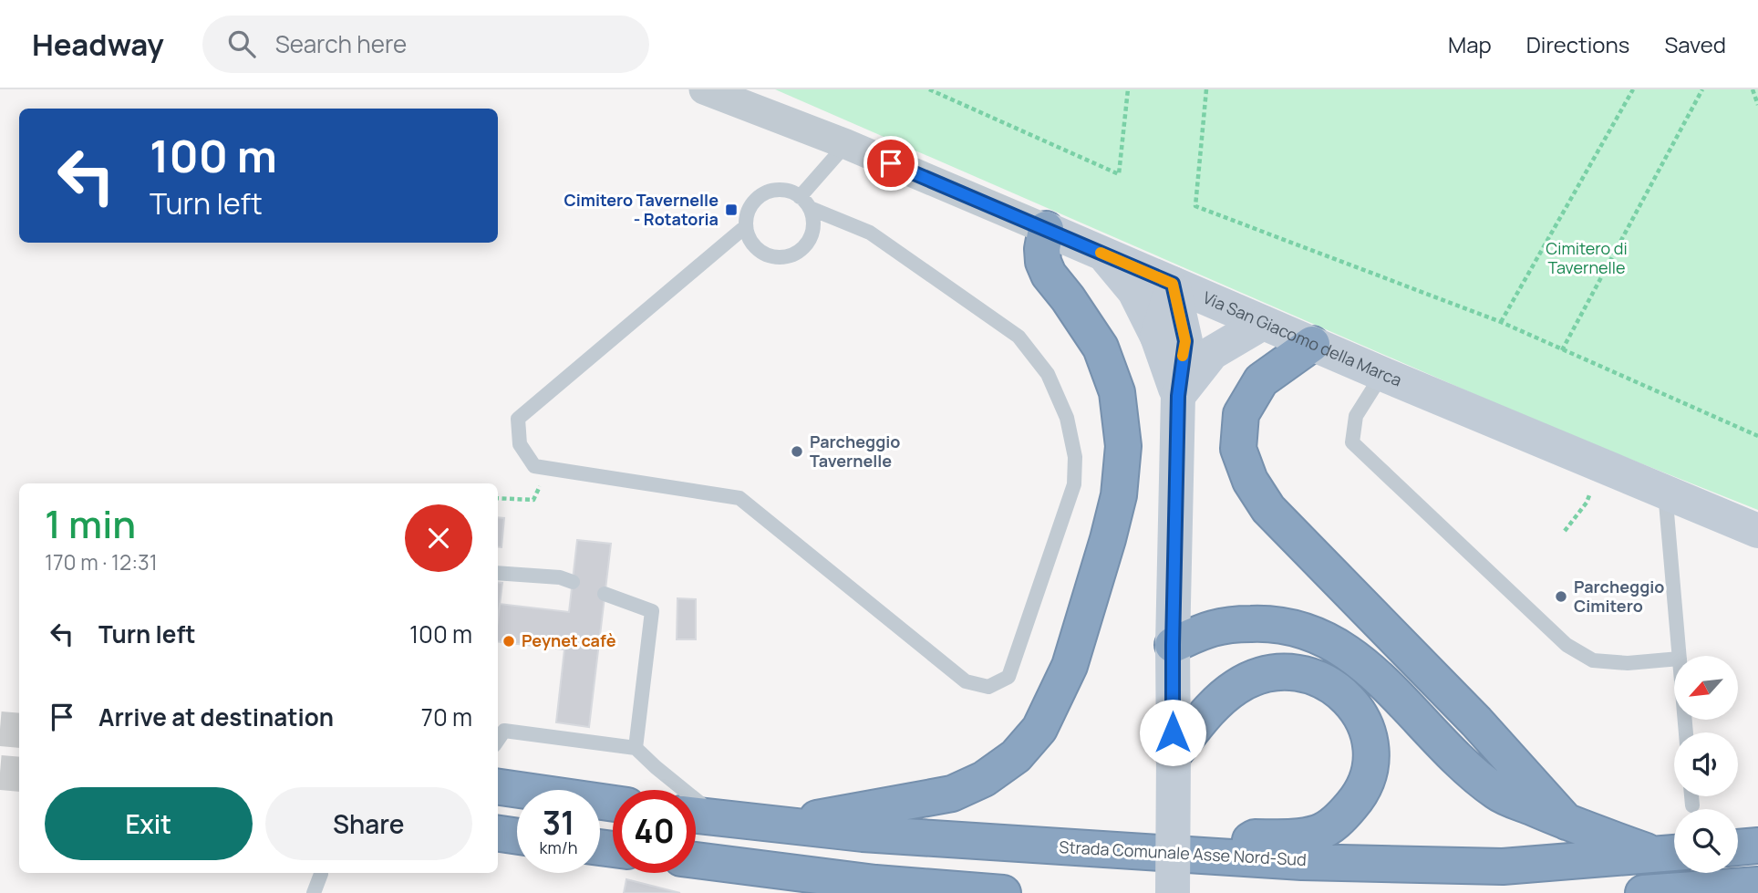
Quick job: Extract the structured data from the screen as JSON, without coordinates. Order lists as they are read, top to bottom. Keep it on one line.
{"streets":{"highway":["Strada Comunale Asse Nord-Sud"],"street":["Via San Giacomo della Marca"]},"parks":["Cimitero di Tavernelle"],"places":{"transit":["Cimitero Tavernelle - Rotatoria"],"other":["Parcheggio Tavernelle","Parcheggio Cimitero","Peynet cafè"]},"north":"bottom left","page":{"header":"Headway","search":"Search here","nav":["Map","Directions","Saved"],"turn":["100 m","Turn left"],"heading":["1 min","170 m · 12:31"],"list":[{"name":"Turn left","value":"100 m"},{"name":"Arrive at destination","value":"70 m"}],"buttons":["Exit","Share"],"speed":"31 km/h","limit":"40"}}
